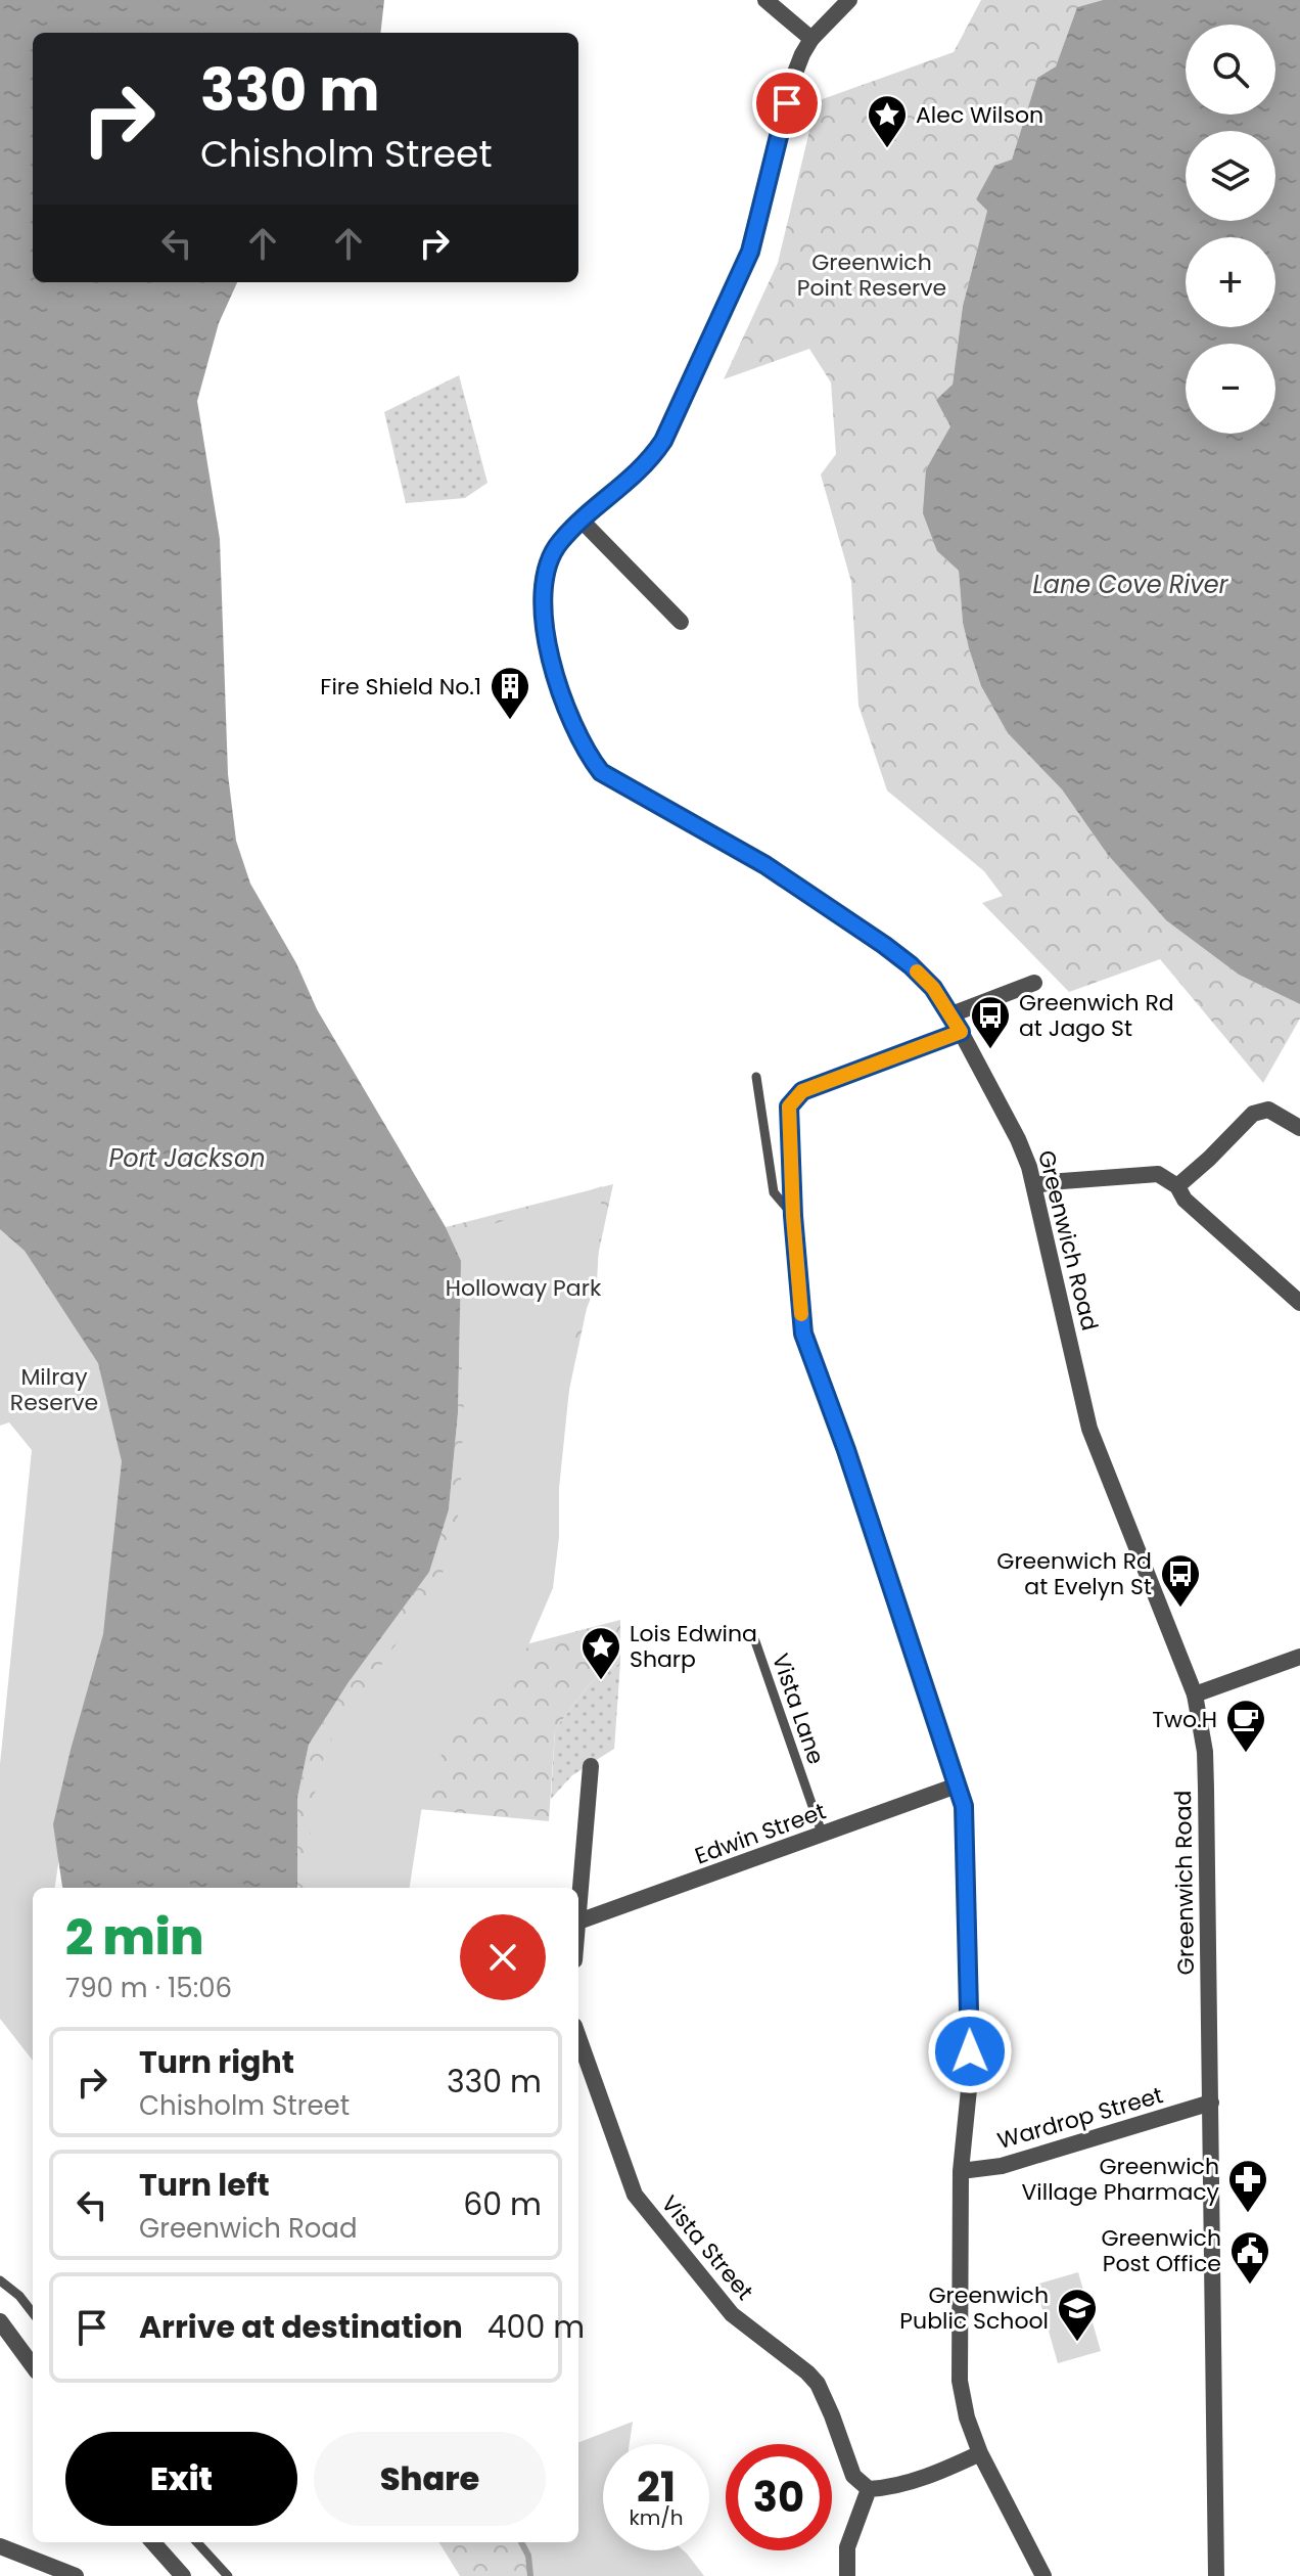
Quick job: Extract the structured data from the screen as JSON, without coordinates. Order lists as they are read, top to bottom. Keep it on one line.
{"streets":{"street":["Greenwich Road","Edwin Street","Wardrop Street","Vista Street"],"lane":["Vista Lane"]},"crossings":[["Greenwich Road","Wardrop Street"],["Vista Lane","Edwin Street"]],"water":["Lane Cove River","Port Jackson"],"parks":["Greenwich Point Reserve","Holloway Park","Milray Reserve"],"places":{"place":["Alec Wilson","Lois Edwina Sharp"],"building":["Fire Shield No.1"],"bus stop":["Greenwich Rd at Jago St","Greenwich Rd at Evelyn St"],"cafe":["Two.H"],"pharmacy":["Greenwich Village Pharmacy"],"public building":["Greenwich Post Office"],"school or university":["Greenwich Public School"]},"page":{"map_buttons":["+","−"],"turn":["330 m","Chisholm Street"],"heading":["2 min","790 m · 15:06"],"list":[{"name":"Turn right","note":"Chisholm Street","value":"330 m"},{"name":"Turn left","note":"Greenwich Road","value":"60 m"},{"name":"Arrive at destination","value":"400 m"}],"buttons":["Exit","Share"],"speed":"21 km/h","limit":"30"}}
